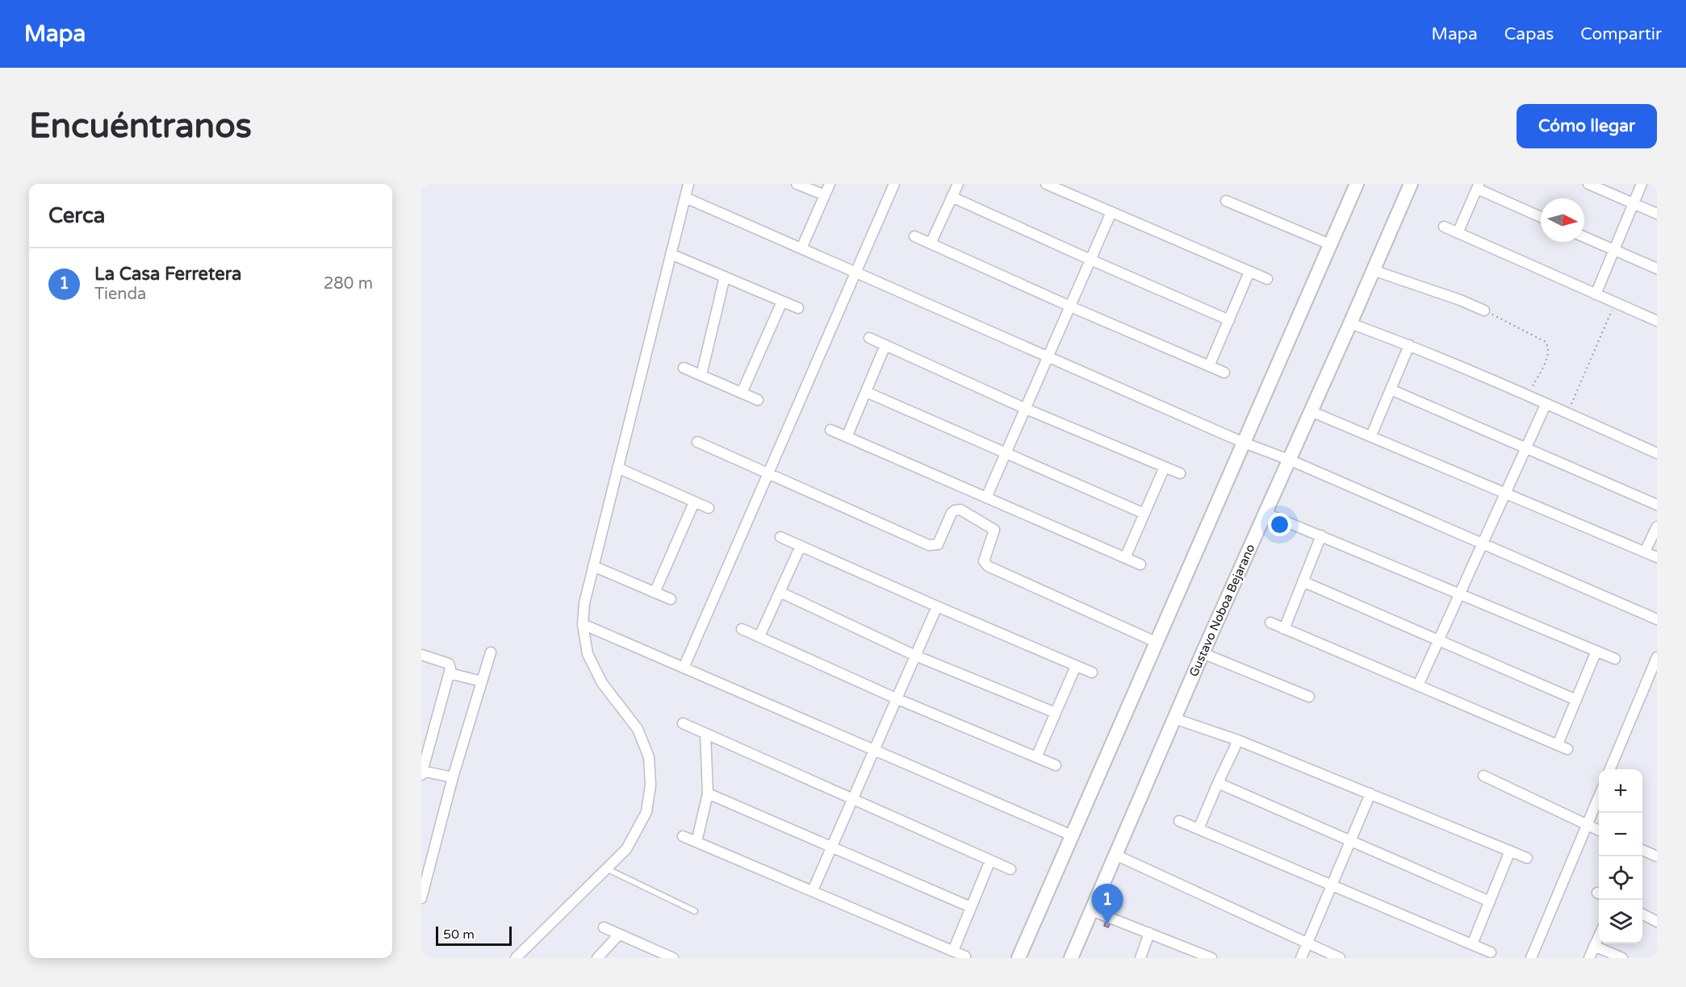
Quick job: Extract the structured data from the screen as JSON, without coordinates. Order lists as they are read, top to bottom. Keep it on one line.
{"streets":{"street":["Gustavo Noboa Bejarano"]},"scale_bar":"50 m","north":"right","page":{"header":"Mapa","nav":["Mapa","Capas","Compartir"],"buttons":"Cómo llegar","title":"Encuéntranos","heading":"Cerca","list":[{"mark":"1","name":"La Casa Ferretera","note":"Tienda","value":"280 m"}],"map_buttons":["+","−"],"pins":"1","scale":"50 m"}}
